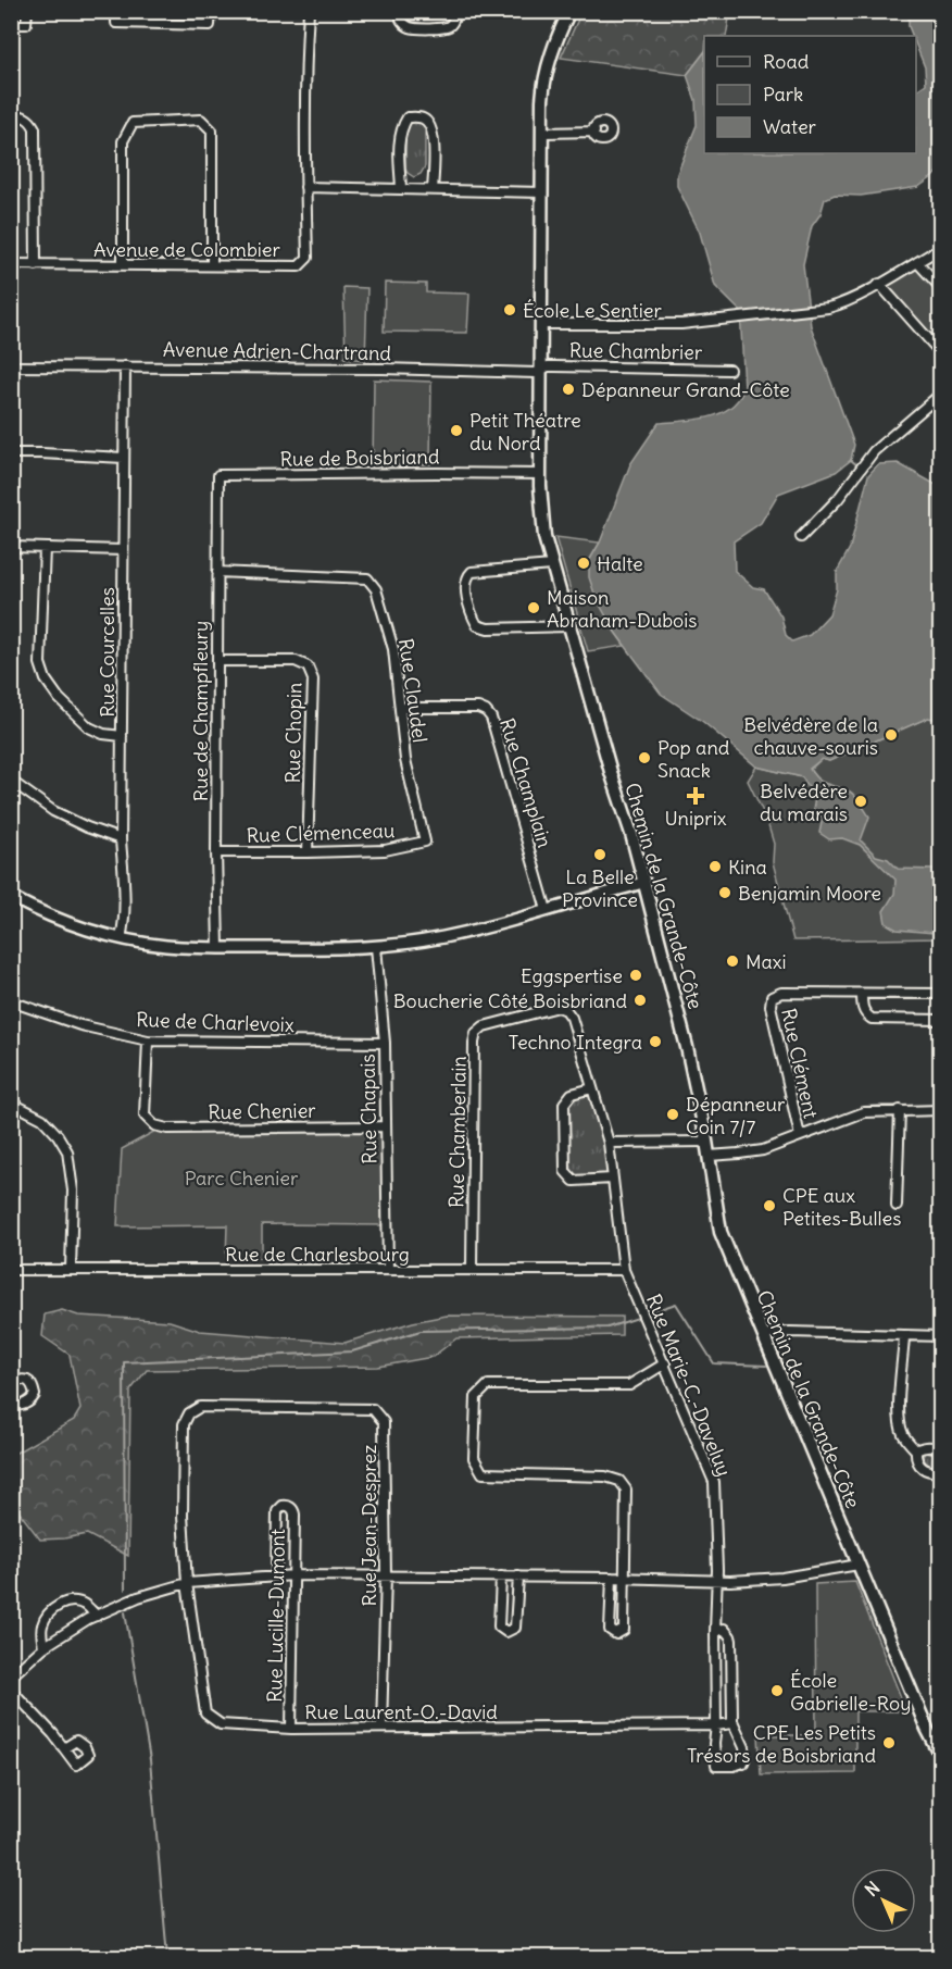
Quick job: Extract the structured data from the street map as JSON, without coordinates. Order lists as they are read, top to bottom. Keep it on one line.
{"streets":{"main road":["Chemin de la Grande-Côte"],"street":["Avenue de Colombier","Avenue Adrien-Chartrand","Rue Chambrier","Rue de Boisbriand","Rue Courcelles","Rue Claudel","Rue de Champfleury","Rue Chopin","Rue Champlain","Rue Clémenceau","Rue de Charlevoix","Rue Clément","Rue Chapais","Rue Chenier","Rue Chamberlain","Rue de Charlesbourg","Rue Marie-C.-Daveluy","Rue Jean-Desprez","Rue Lucille-Dumont","Rue Laurent-O.-David"]},"crossings":[["Avenue Adrien-Chartrand","Rue Chambrier"],["Avenue Adrien-Chartrand","Rue Courcelles"],["Avenue Adrien-Chartrand","Chemin de la Grande-Côte"],["Rue Chambrier","Chemin de la Grande-Côte"],["Rue de Boisbriand","Rue de Champfleury"],["Rue de Boisbriand","Chemin de la Grande-Côte"],["Rue Claudel","Rue de Champfleury"],["Rue Claudel","Rue Champlain"],["Rue Claudel","Rue Clémenceau"],["Rue de Champfleury","Rue Chopin"],["Rue de Champfleury","Rue Clémenceau"],["Rue Chopin","Rue Clémenceau"],["Rue de Charlevoix","Rue Chapais"],["Rue de Charlevoix","Rue Chenier"],["Rue Chapais","Rue Chenier"],["Rue Chapais","Rue de Charlesbourg"],["Rue Chamberlain","Rue de Charlesbourg"],["Rue Chamberlain","Rue Marie-C.-Daveluy"],["Rue de Charlesbourg","Rue Marie-C.-Daveluy"],["Rue Marie-C.-Daveluy","Rue Laurent-O.-David"],["Rue Jean-Desprez","Rue Laurent-O.-David"],["Rue Lucille-Dumont","Rue Laurent-O.-David"]],"parks":["Parc Chenier"],"places":{"other":["École Le Sentier","Dépanneur Grand-Côte","Petit Théatre du Nord","Halte","Maison Abraham-Dubois","Belvédère de la chauve-souris","Pop and Snack","Belvédère du marais","La Belle Province","Kina","Benjamin Moore","Maxi","Eggspertise","Boucherie Côté Boisbriand","Techno Integra","Dépanneur Coin 7/7","CPE aux Petites-Bulles","École Gabrielle-Roy","CPE Les Petits Trésors de Boisbriand"],"health":["Uniprix"]},"legend":["Road","Park","Water"],"north":"top left"}
